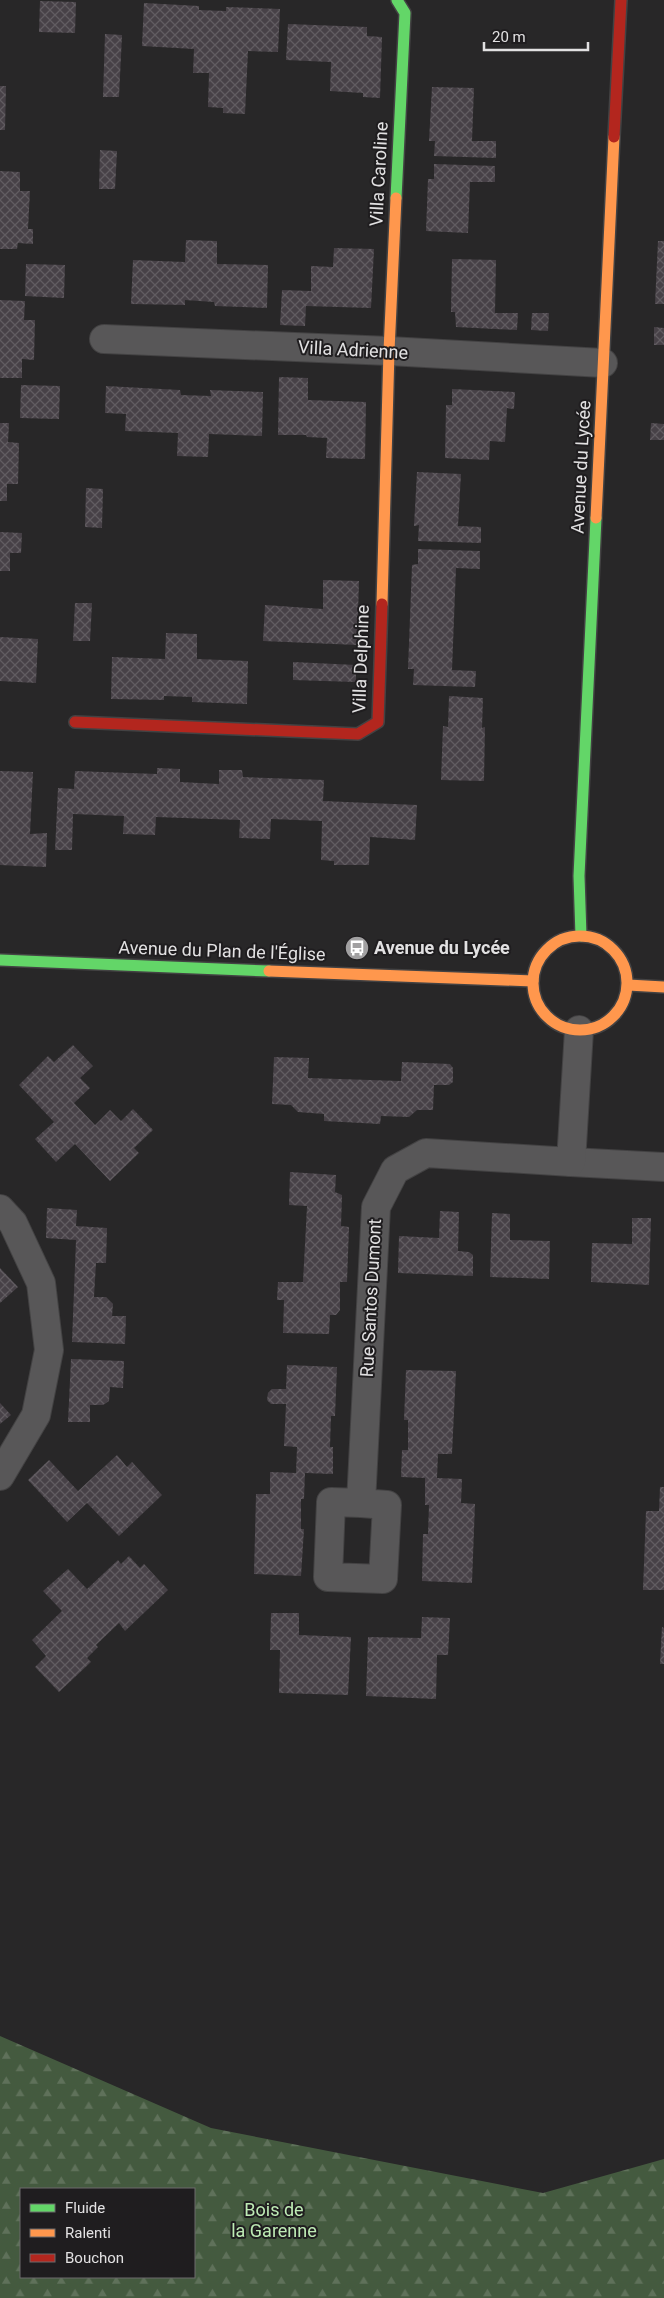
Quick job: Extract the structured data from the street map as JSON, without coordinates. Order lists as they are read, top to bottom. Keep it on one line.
{"streets":{"street":["Villa Caroline","Villa Adrienne","Avenue du Lycée","Villa Delphine","Avenue du Plan de l'Église","Rue Santos Dumont"]},"crossings":[["Villa Caroline","Villa Adrienne"],["Villa Caroline","Villa Delphine"],["Villa Adrienne","Avenue du Lycée"],["Villa Adrienne","Villa Delphine"],["Avenue du Lycée","Avenue du Plan de l'Église"]],"parks":["Bois de la Garenne"],"places":{"bus stop":["Avenue du Lycée"]},"legend":["Fluide","Ralenti","Bouchon"],"scale_bar":"20 m"}
